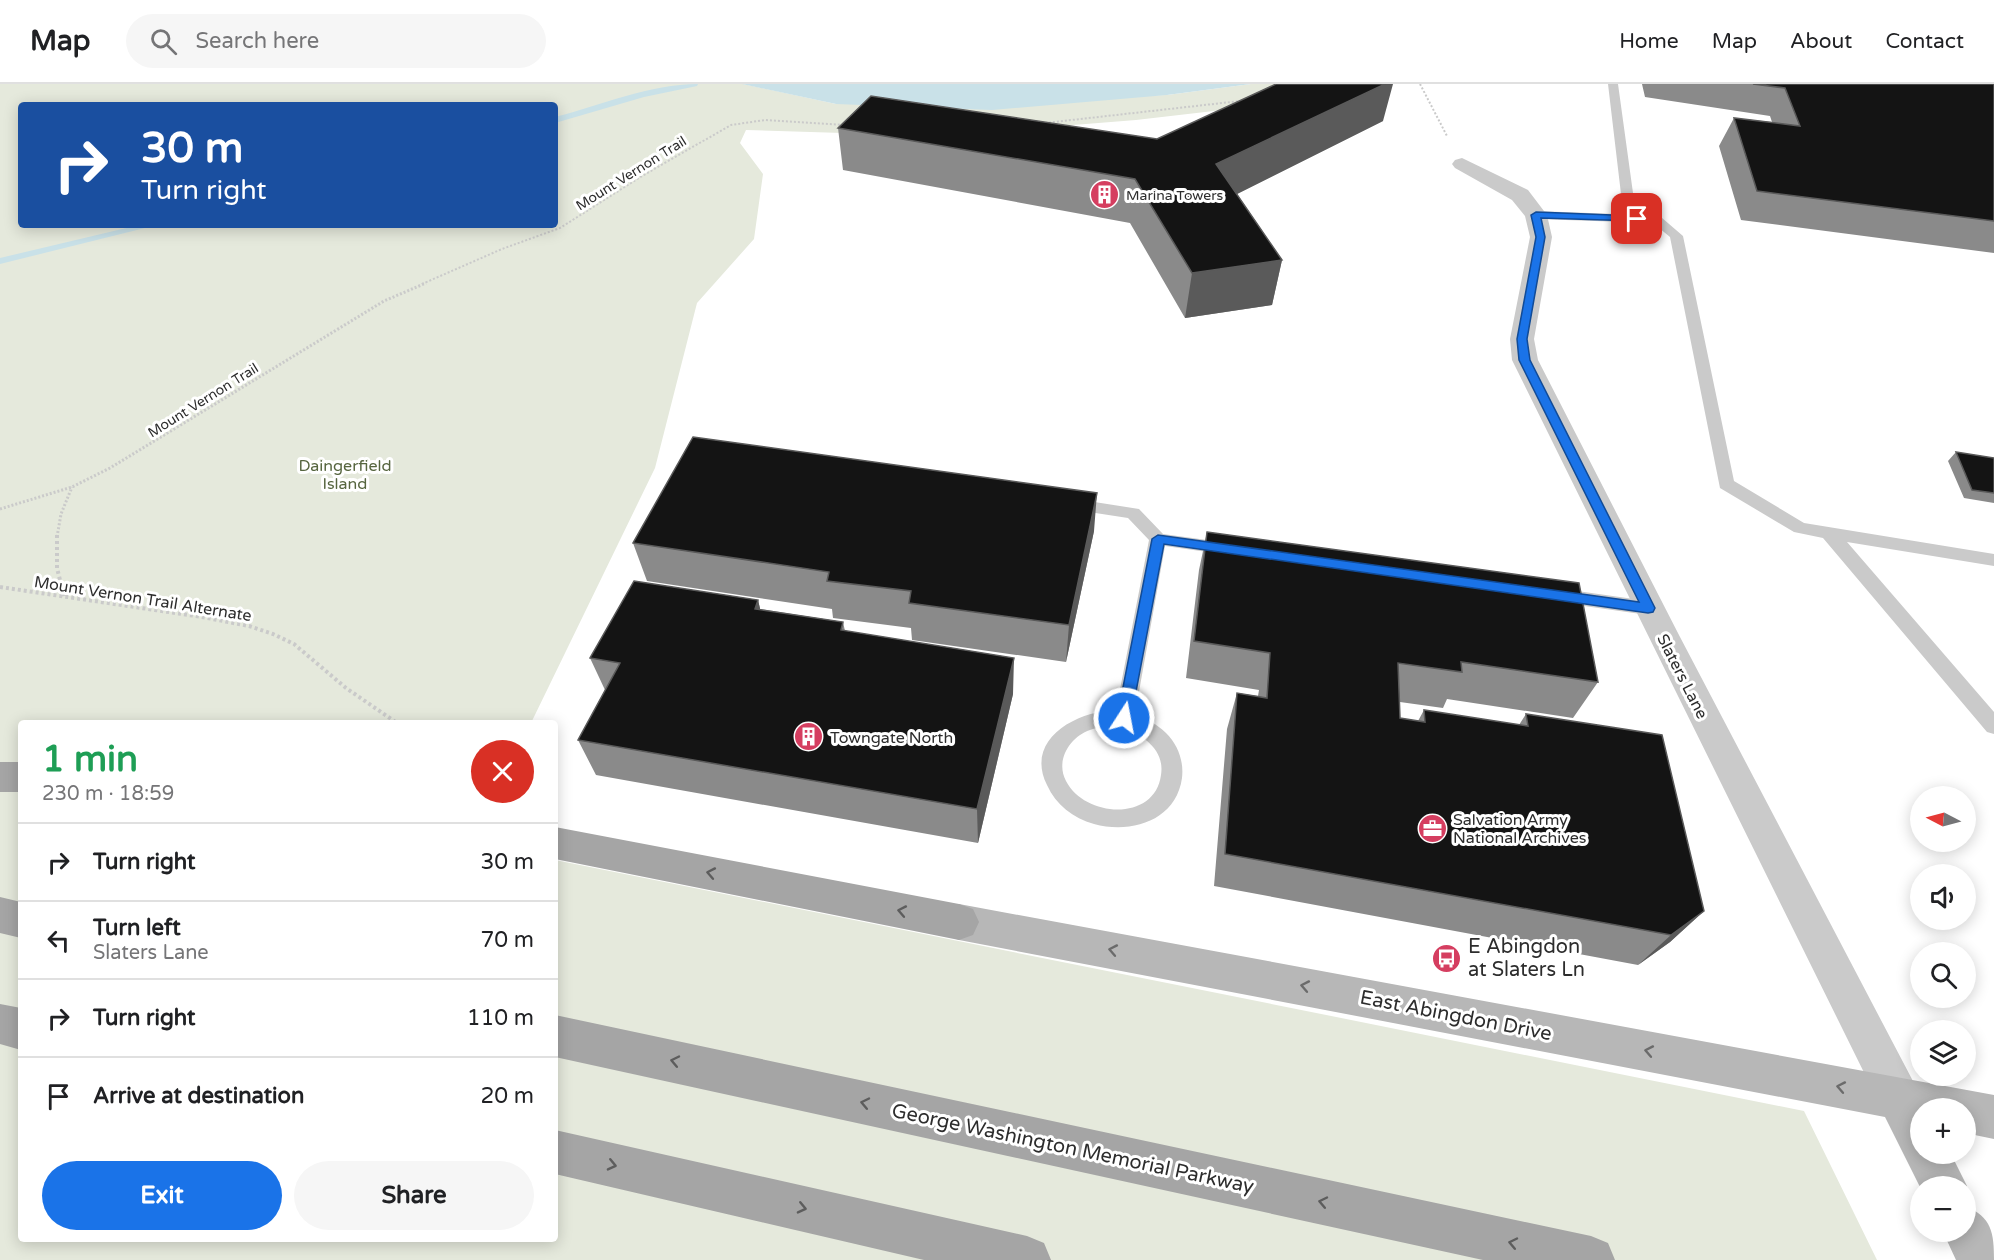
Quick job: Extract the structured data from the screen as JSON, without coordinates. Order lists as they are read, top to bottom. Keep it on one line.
{"streets":{"main road":["George Washington Memorial Parkway"],"street":["Slaters Lane","East Abingdon Drive"],"path":["Mount Vernon Trail","Mount Vernon Trail Alternate"]},"crossings":[["Slaters Lane","East Abingdon Drive"]],"one_way":["East Abingdon Drive"],"parks":["Daingerfield Island"],"places":{"building":["Marina Towers","Towngate North"],"office":["Salvation Army National Archives"],"bus stop":["E Abingdon at Slaters Ln"]},"north":"left","page":{"header":"Map","search":"Search here","nav":["Home","Map","About","Contact"],"turn":["30 m","Turn right"],"heading":["1 min","230 m · 18:59"],"map_buttons":["+","−"],"list":[{"name":"Turn right","value":"30 m"},{"name":"Turn left","note":"Slaters Lane","value":"70 m"},{"name":"Turn right","value":"110 m"},{"name":"Arrive at destination","value":"20 m"}],"buttons":["Exit","Share"]}}
